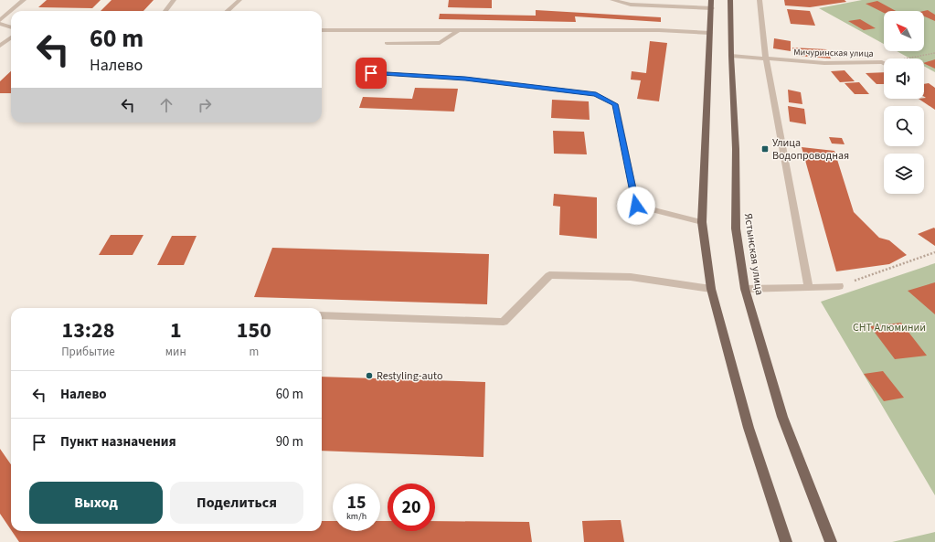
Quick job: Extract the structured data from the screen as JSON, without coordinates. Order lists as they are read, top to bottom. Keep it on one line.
{"streets":{"main road":["Ястынская улица"],"lane":["Мичуринская улица"]},"crossings":[["Мичуринская улица","Ястынская улица"]],"parks":["СНТ Алюминий"],"places":{"transit":["Улица Водопроводная"],"other":["Restyling-auto"]},"north":"top left","page":{"turn":["60 m","Налево"],"eta":["13:28","Прибытие","1","мин","150","m"],"list":[{"name":"Налево","value":"60 m"},{"name":"Пункт назначения","value":"90 m"}],"buttons":["Выход","Поделиться"],"speed":"15 km/h","limit":"20"}}
